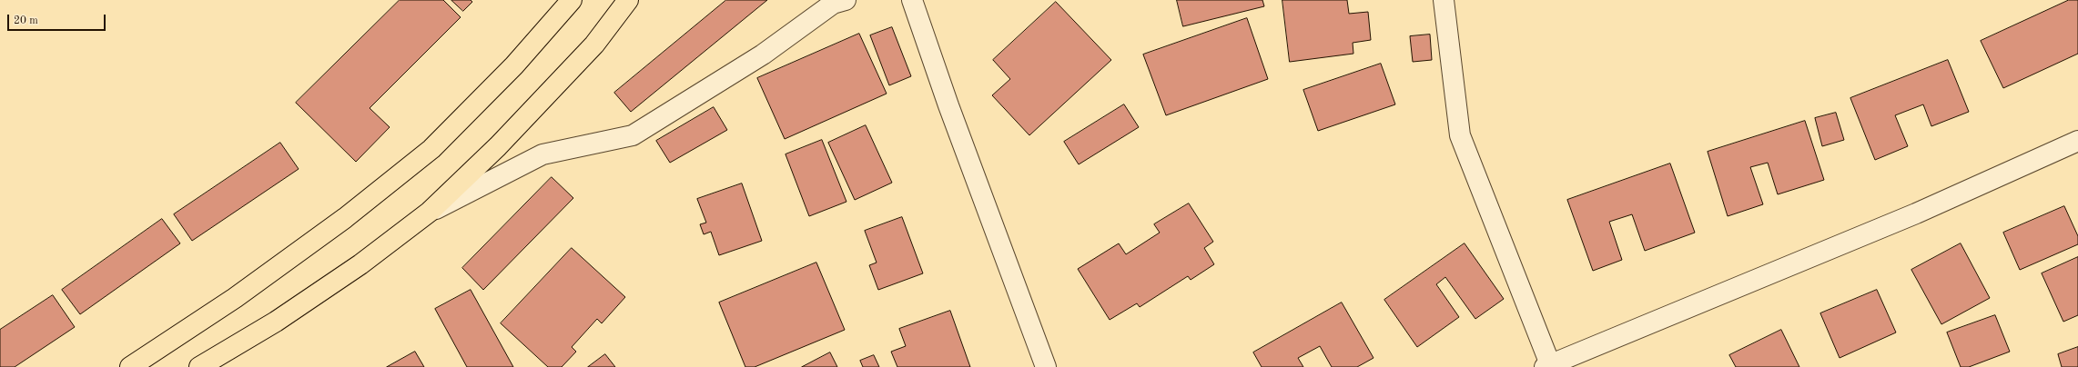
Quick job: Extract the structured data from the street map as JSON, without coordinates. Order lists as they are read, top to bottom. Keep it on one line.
{"scale_bar":"20 m"}
